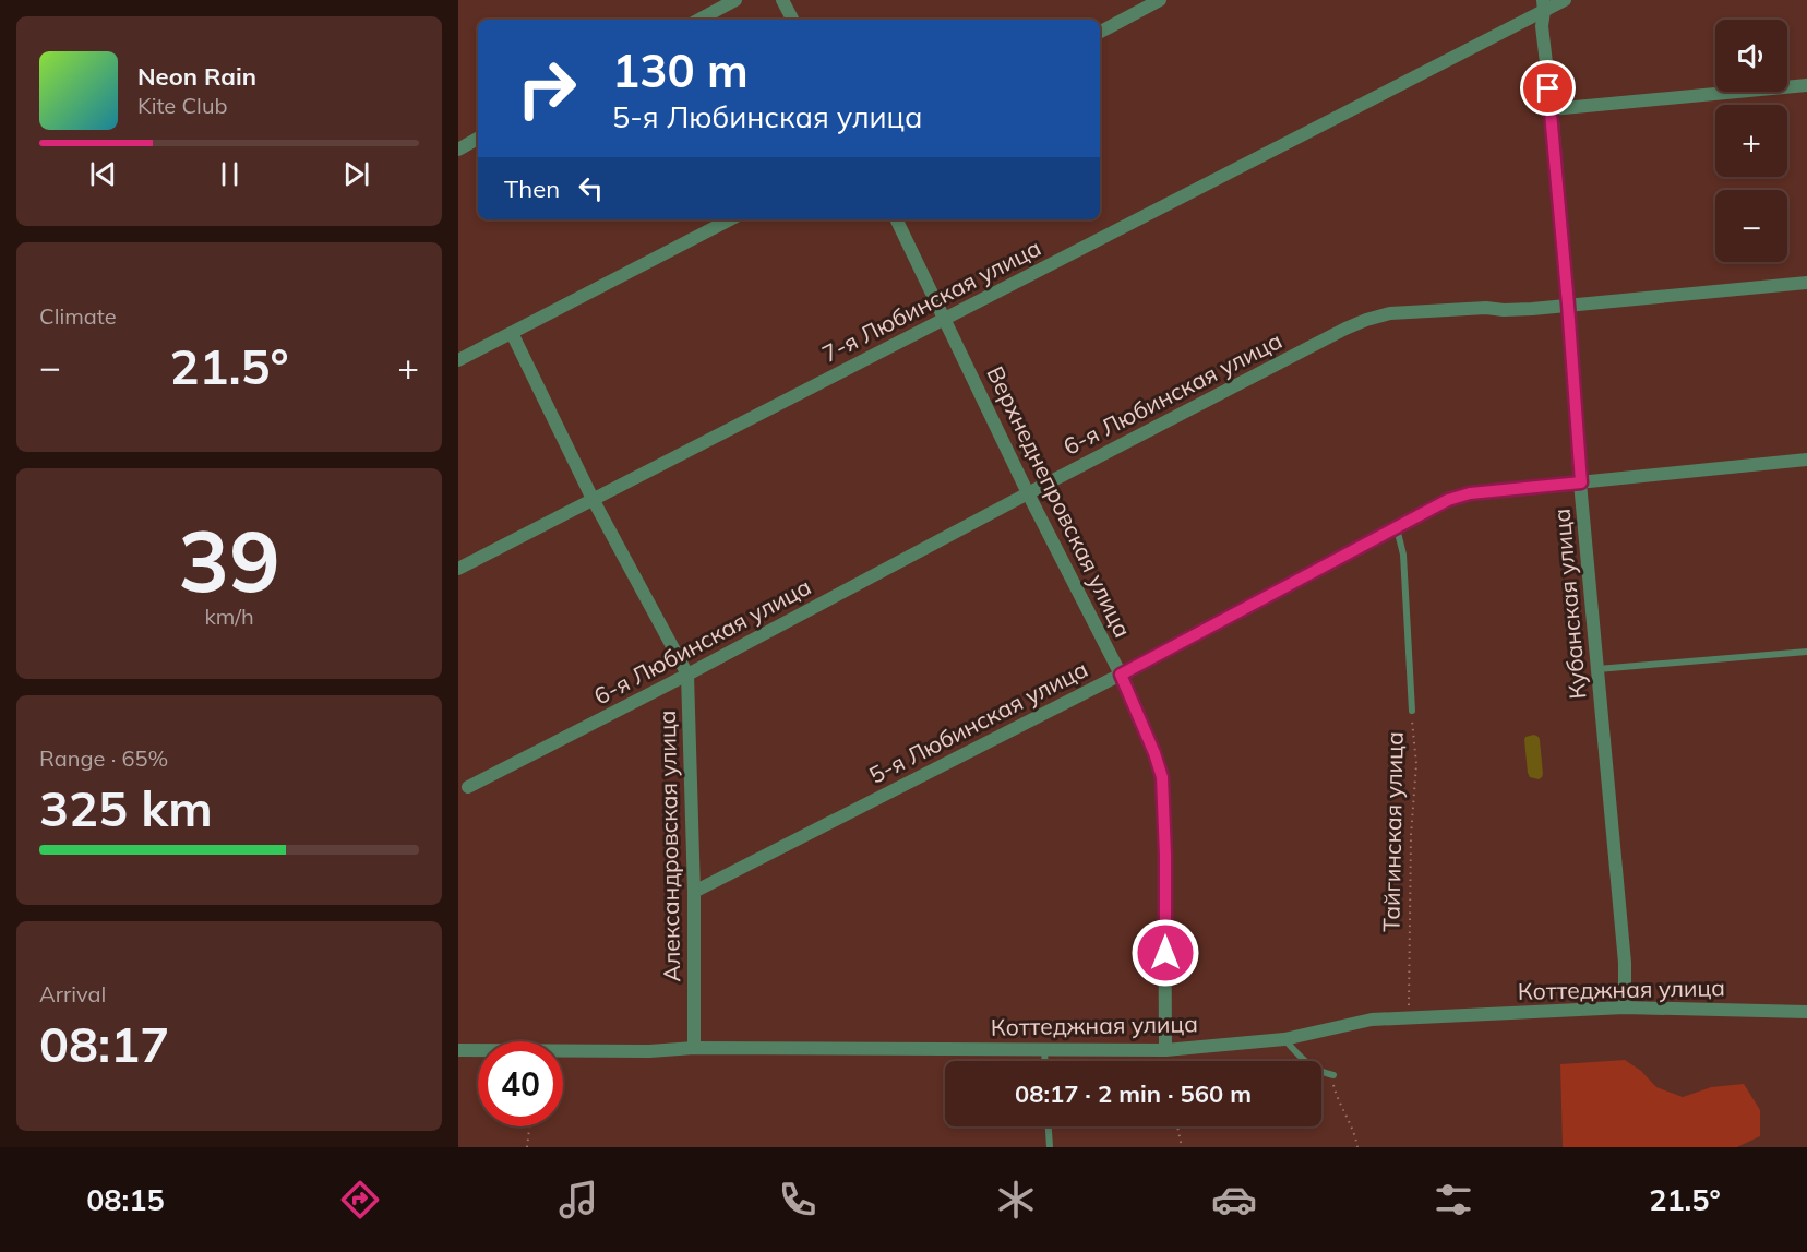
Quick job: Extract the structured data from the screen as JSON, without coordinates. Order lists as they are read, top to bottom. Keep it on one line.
{"streets":{"street":["7-я Любинская улица","6-я Любинская улица","Верхнеднепровская улица","Кубанская улица","5-я Любинская улица","Александровская улица","Коттеджная улица"],"lane":["Тайгинская улица"]},"crossings":[["7-я Любинская улица","Верхнеднепровская улица"],["7-я Любинская улица","Кубанская улица"],["7-я Любинская улица","Александровская улица"],["6-я Любинская улица","Верхнеднепровская улица"],["6-я Любинская улица","Кубанская улица"],["6-я Любинская улица","Александровская улица"],["Верхнеднепровская улица","5-я Любинская улица"],["Верхнеднепровская улица","Коттеджная улица"],["Кубанская улица","5-я Любинская улица"],["Кубанская улица","Коттеджная улица"],["5-я Любинская улица","Тайгинская улица"],["5-я Любинская улица","Александровская улица"],["Тайгинская улица","Коттеджная улица"],["Александровская улица","Коттеджная улица"]],"page":{"map_buttons":["+","−"],"turn":["130 m","5-я Любинская улица"],"song":["Neon Rain","Kite Club"],"then":"Then","tile":["Climate",["39","km/h"],["Range · 65%","325 km"],["Arrival","08:17"]],"heat":["−","21.5°","+"],"limit":"40","trip":"08:17 · 2 min · 560 m","tabs":["08:15","21.5°"]}}
